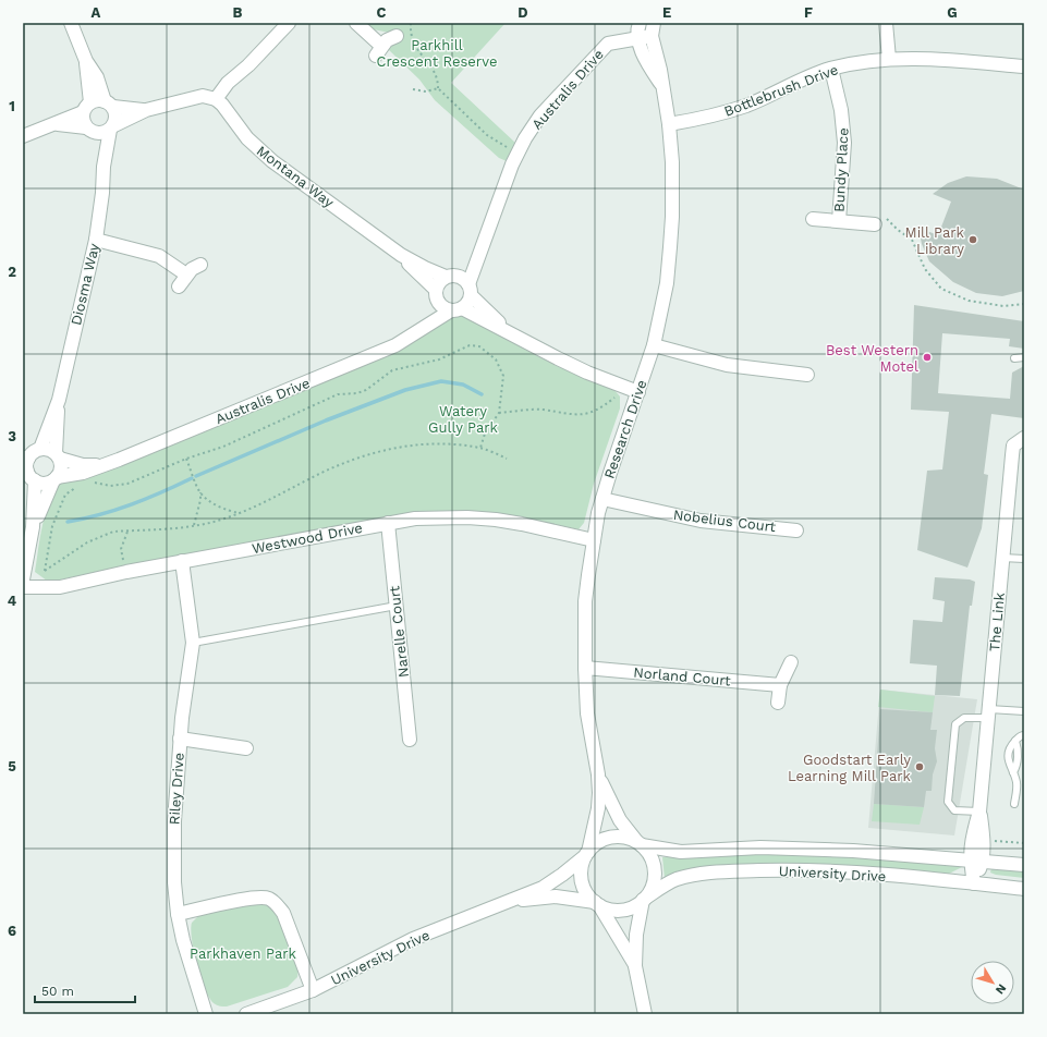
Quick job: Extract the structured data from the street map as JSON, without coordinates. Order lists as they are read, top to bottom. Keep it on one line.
{"streets":{"street":["Australis Drive","Bottlebrush Drive","Bundy Place","Montana Way","Diosma Way","Research Drive","Nobelius Court","Westwood Drive","The Link","Narelle Court","Norland Court","Riley Drive","University Drive"]},"crossings":[["Australis Drive","Montana Way"],["Australis Drive","Diosma Way"],["Australis Drive","Research Drive"],["Bottlebrush Drive","Bundy Place"],["Bottlebrush Drive","Research Drive"],["Research Drive","Nobelius Court"],["Research Drive","Westwood Drive"],["Research Drive","Norland Court"],["Research Drive","University Drive"],["Westwood Drive","Narelle Court"],["Westwood Drive","Riley Drive"],["The Link","University Drive"]],"parks":["Parkhill Crescent Reserve","Watery Gully Park","Parkhaven Park"],"places":["Mill Park Library","Best Western Motel","Goodstart Early Learning Mill Park"],"scale_bar":"50 m","north":"bottom right","grid":{"columns":["A","B","C","D","E","F","G"],"rows":["1","2","3","4","5","6"]}}
